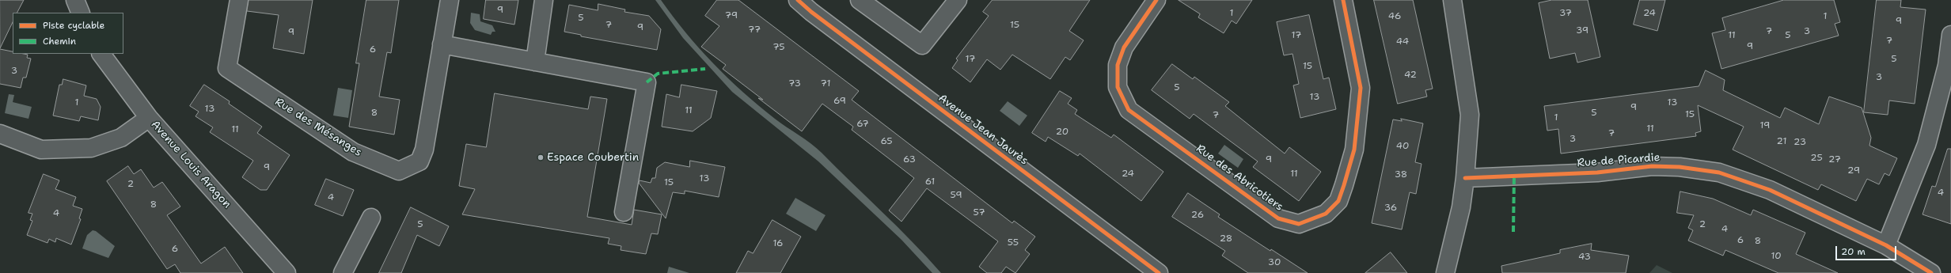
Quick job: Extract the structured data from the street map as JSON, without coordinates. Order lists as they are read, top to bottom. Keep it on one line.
{"streets":{"street":["Rue des Mésanges","Avenue Jean Jaurès","Rue de Picardie","Avenue Louis Aragon","Rue des Abricotiers"]},"places":["Espace Coubertin"],"house_numbers":["9","1","37","24","79","46","1","5","9","7","15","9","77","39","7","3","9","17","11","5","7","44","9","75","6","17","5","15","3","42","3","73","71","5","13","69","1","13","9","13","11","8","5","15","7","1","67","19","11","11","20","7","3","65","21","23","40","25","63","9","27","9","29","24","11","38","13","61","15","2","4","59","4","8","36","57","4","26","5","2","4","28","6","8","55","16","6","10","43","30"],"legend":["Piste cyclable","Chemin"],"scale_bar":"20 m"}
